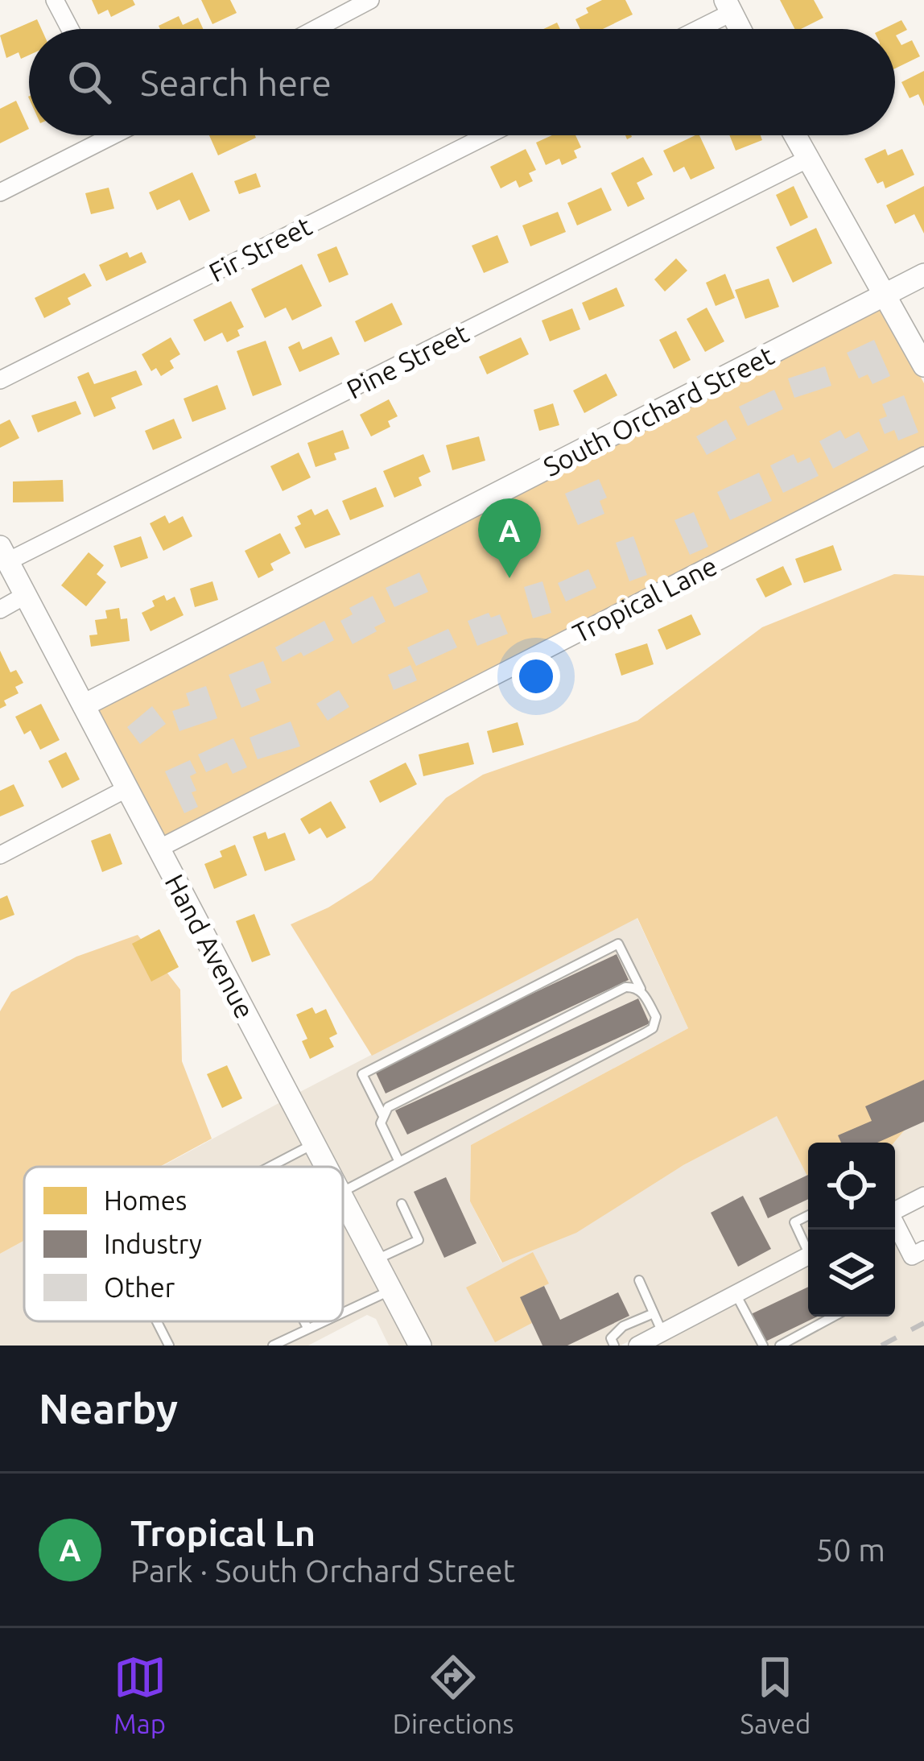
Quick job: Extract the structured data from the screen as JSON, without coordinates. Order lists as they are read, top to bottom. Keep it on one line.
{"streets":{"street":["Fir Street","Pine Street","South Orchard Street","Tropical Lane","Hand Avenue"]},"crossings":[["Pine Street","Hand Avenue"],["South Orchard Street","Hand Avenue"],["Tropical Lane","Hand Avenue"]],"legend":["Homes","Industry","Other"],"page":{"search":"Search here","pins":"A","heading":"Nearby","list":[{"mark":"A","name":"Tropical Ln","note":"Park · South Orchard Street","value":"50 m"}],"nav":["Map","Directions","Saved"]}}
